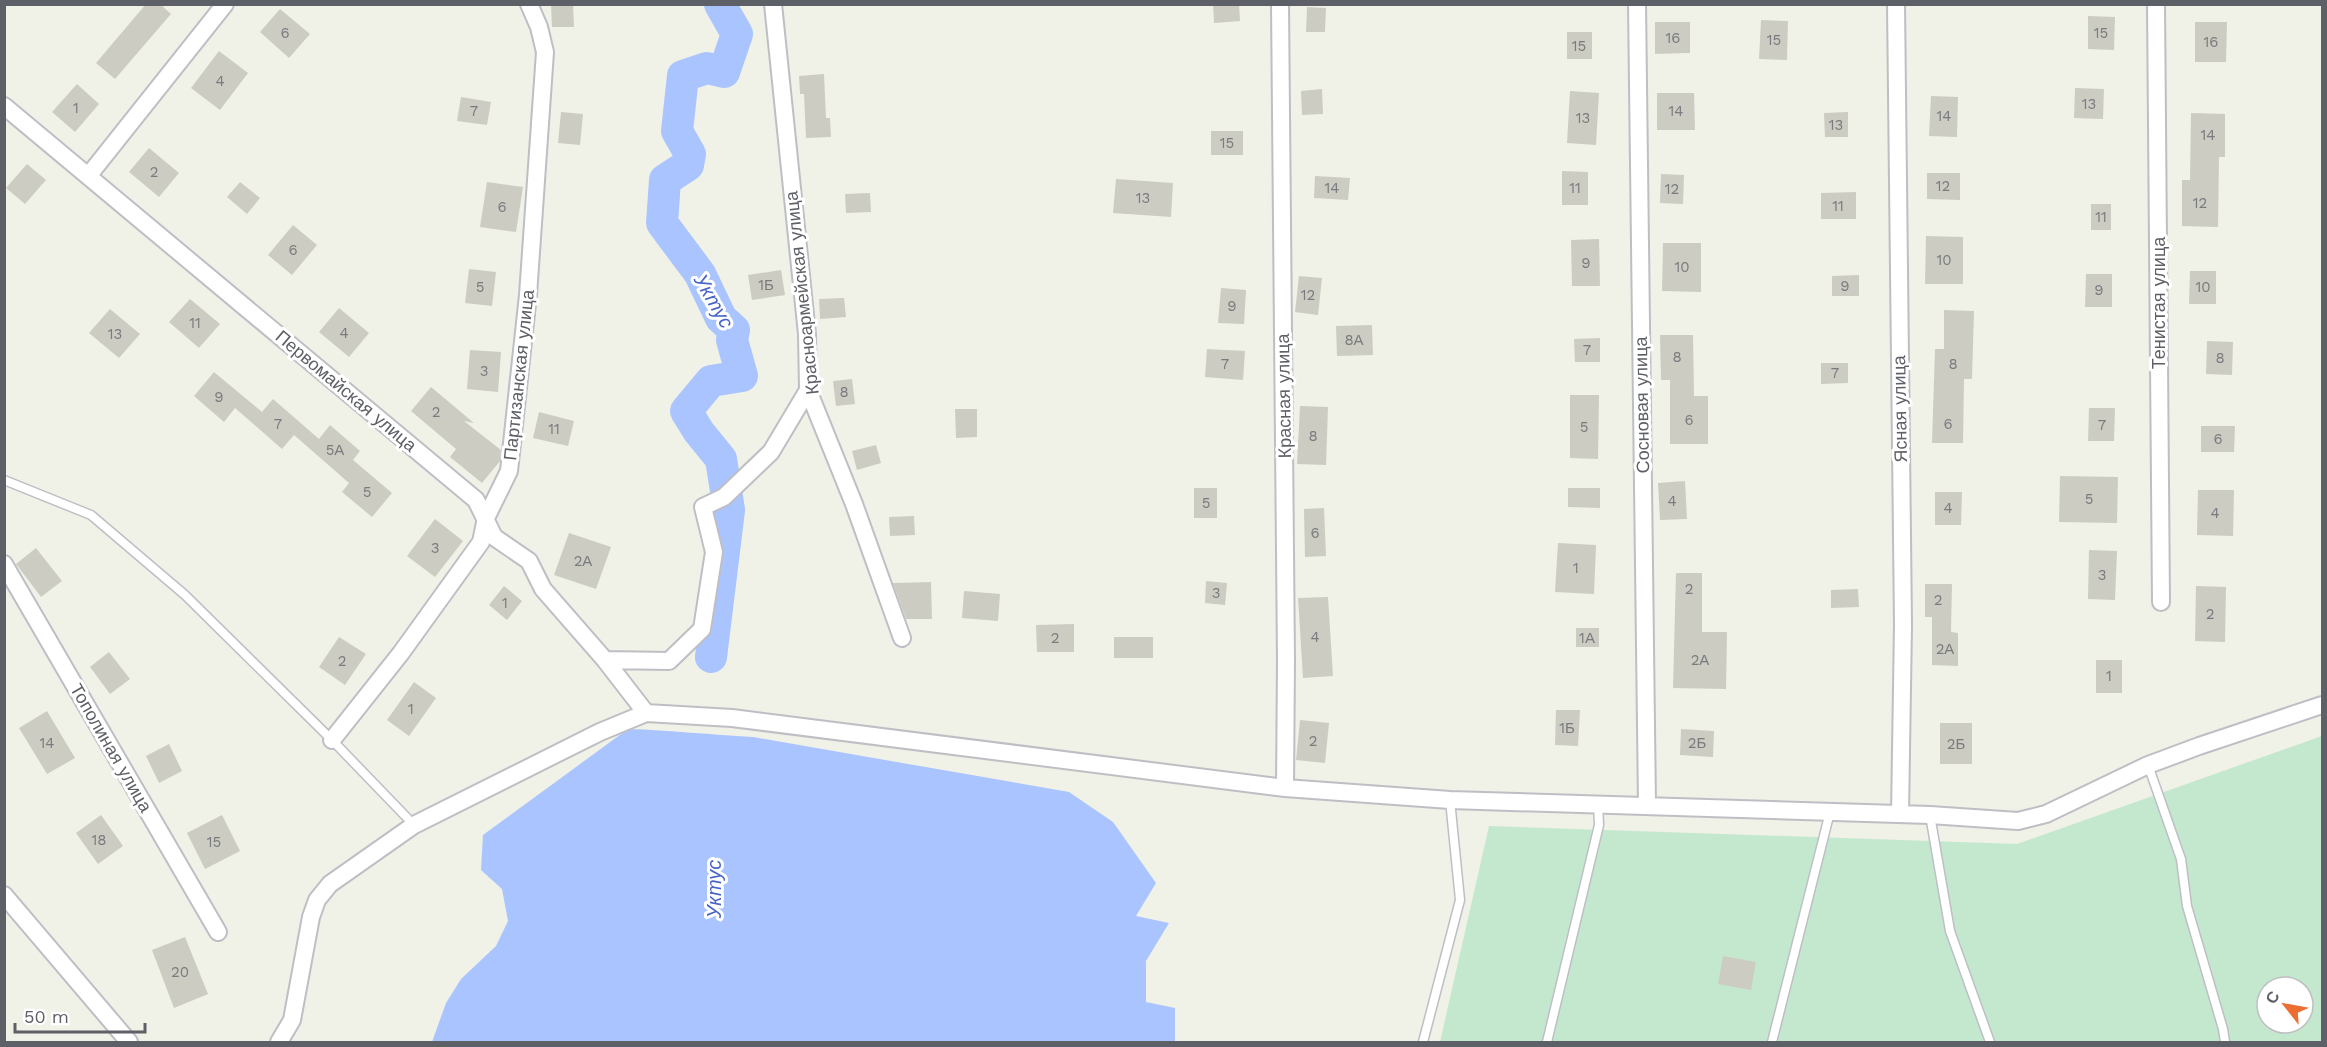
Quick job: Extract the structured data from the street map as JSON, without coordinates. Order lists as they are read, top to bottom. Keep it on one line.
{"streets":{"street":["Красноармейская улица","Тенистая улица","Партизанская улица","Первомайская улица","Красная улица","Сосновая улица","Ясная улица","Тополиная улица"]},"crossings":[["Партизанская улица","Первомайская улица"]],"water":["Уктус"],"house_numbers":["6","15","16","15","16","15","4","13","1","7","14","14","13","13","14","15","2","12","14","11","12","13","12","11","6","11","6","10","9","10","1Б","9","5","10","9","12","9","11","4","13","8А","7","8","8","7","8","3","7","8","9","2","6","7","6","7","5","11","8","6","5А","5","5","4","5","4","4","6","3","2А","1","3","2","3","2","1","2","4","2","1А","2А","2А","2","1","1","1Б","2","14","2Б","2Б","18","15","20"],"scale_bar":"50 m","north":"top left"}
